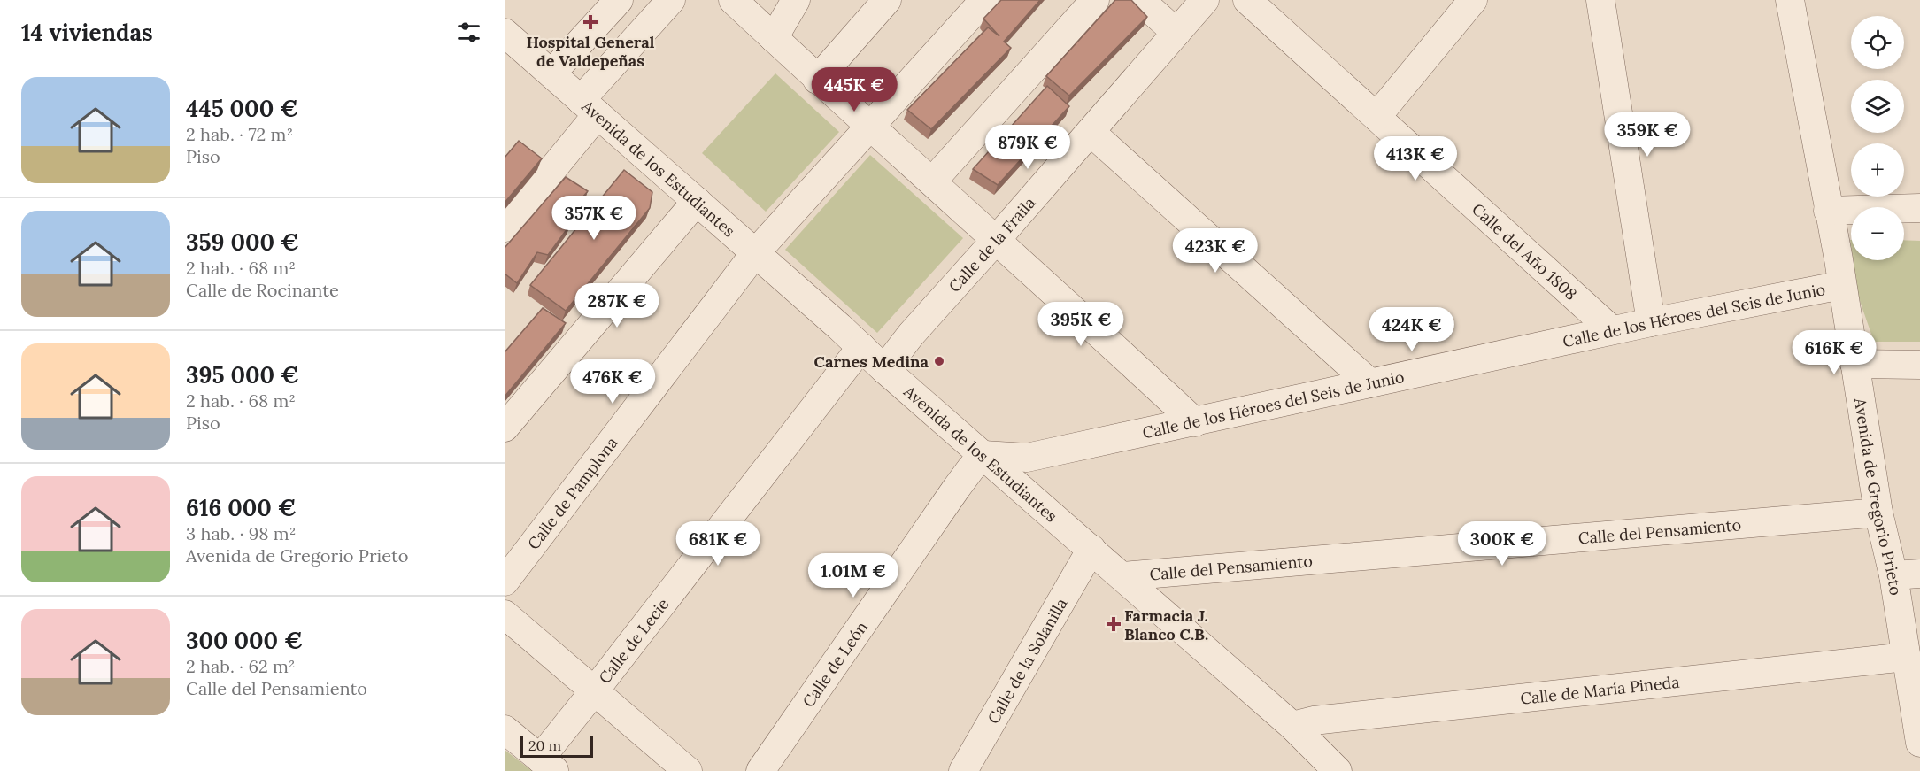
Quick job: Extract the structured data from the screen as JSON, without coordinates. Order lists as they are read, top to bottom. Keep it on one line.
{"streets":{"street":["Avenida de los Estudiantes","Calle de la Fraila","Calle del Año 1808","Calle de los Héroes del Seis de Junio","Calle de Pamplona","Avenida de Gregorio Prieto","Calle del Pensamiento","Calle de Lecie","Calle de la Solanilla","Calle de León","Calle de María Pineda"]},"crossings":[["Avenida de los Estudiantes","Calle de la Fraila"],["Avenida de los Estudiantes","Calle de los Héroes del Seis de Junio"],["Avenida de los Estudiantes","Calle de Pamplona"],["Avenida de los Estudiantes","Calle del Pensamiento"],["Avenida de los Estudiantes","Calle de Lecie"],["Avenida de los Estudiantes","Calle de la Solanilla"],["Avenida de los Estudiantes","Calle de León"],["Avenida de los Estudiantes","Calle de María Pineda"],["Calle del Año 1808","Calle de los Héroes del Seis de Junio"],["Calle de los Héroes del Seis de Junio","Avenida de Gregorio Prieto"],["Calle de los Héroes del Seis de Junio","Calle de León"],["Avenida de Gregorio Prieto","Calle del Pensamiento"],["Avenida de Gregorio Prieto","Calle de María Pineda"]],"places":{"health":["Hospital General de Valdepeñas","Farmacia J. Blanco C.B."],"other":["Carnes Medina"]},"scale_bar":"20 m","page":{"heading":"14 viviendas","map_buttons":["+","−"],"list":[{"name":"445 000 €","note":"2 hab. · 72 m² · Piso"},{"name":"359 000 €","note":"2 hab. · 68 m² · Calle de Rocinante"},{"name":"395 000 €","note":"2 hab. · 68 m² · Piso"},{"name":"616 000 €","note":"3 hab. · 98 m² · Avenida de Gregorio Prieto"},{"name":"300 000 €","note":"2 hab. · 62 m² · Calle del Pensamiento"}],"price":["445K €","359K €","879K €","413K €","357K €","423K €","287K €","395K €","424K €","616K €","476K €","681K €","300K €","1.01M €"],"scale":"20 m"}}
